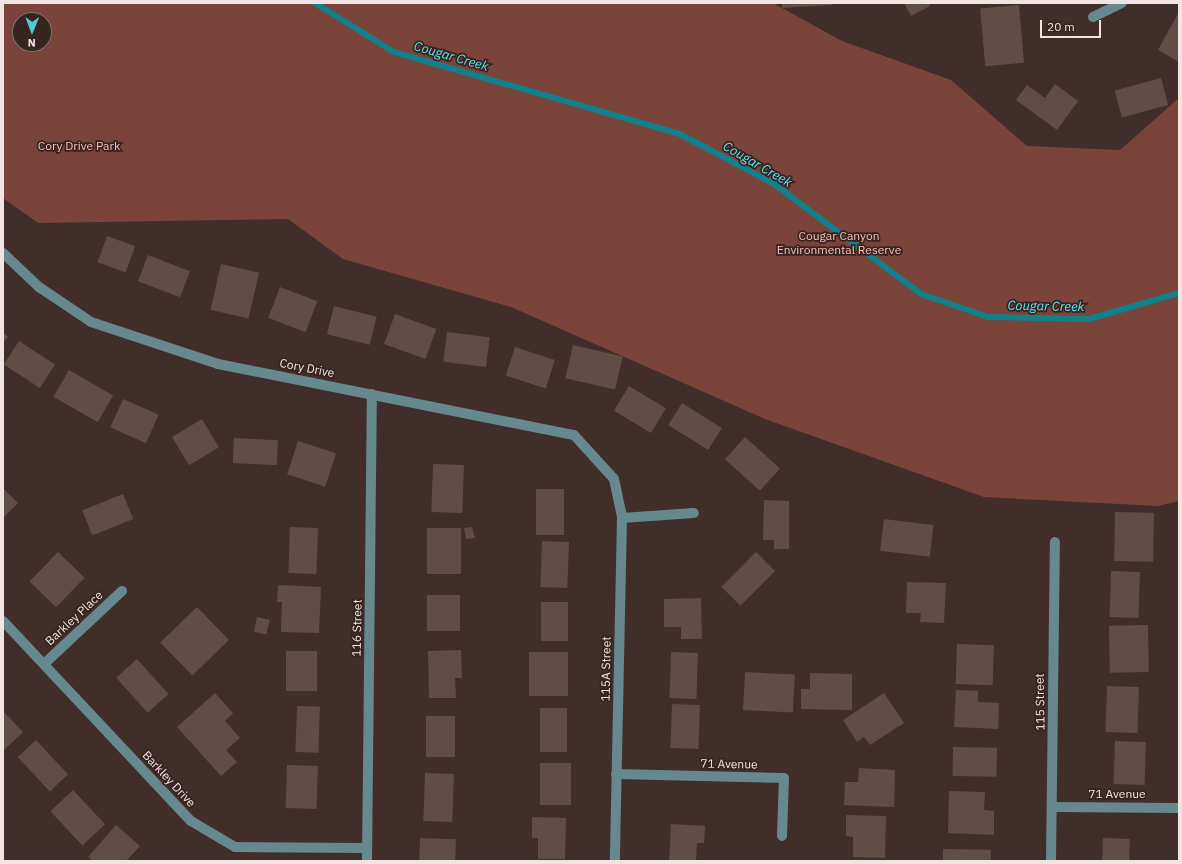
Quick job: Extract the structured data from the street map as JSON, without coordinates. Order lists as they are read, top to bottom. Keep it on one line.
{"streets":{"street":["Cory Drive","Barkley Place","116 Street","115A Street","115 Street","71 Avenue","Barkley Drive"]},"crossings":[["Cory Drive","116 Street"],["Cory Drive","115A Street"],["Barkley Place","Barkley Drive"],["116 Street","Barkley Drive"],["115A Street","71 Avenue"],["115 Street","71 Avenue"]],"water":["Cougar Creek"],"parks":["Cory Drive Park","Cougar Canyon Environmental Reserve"],"scale_bar":"20 m","north":"bottom"}
